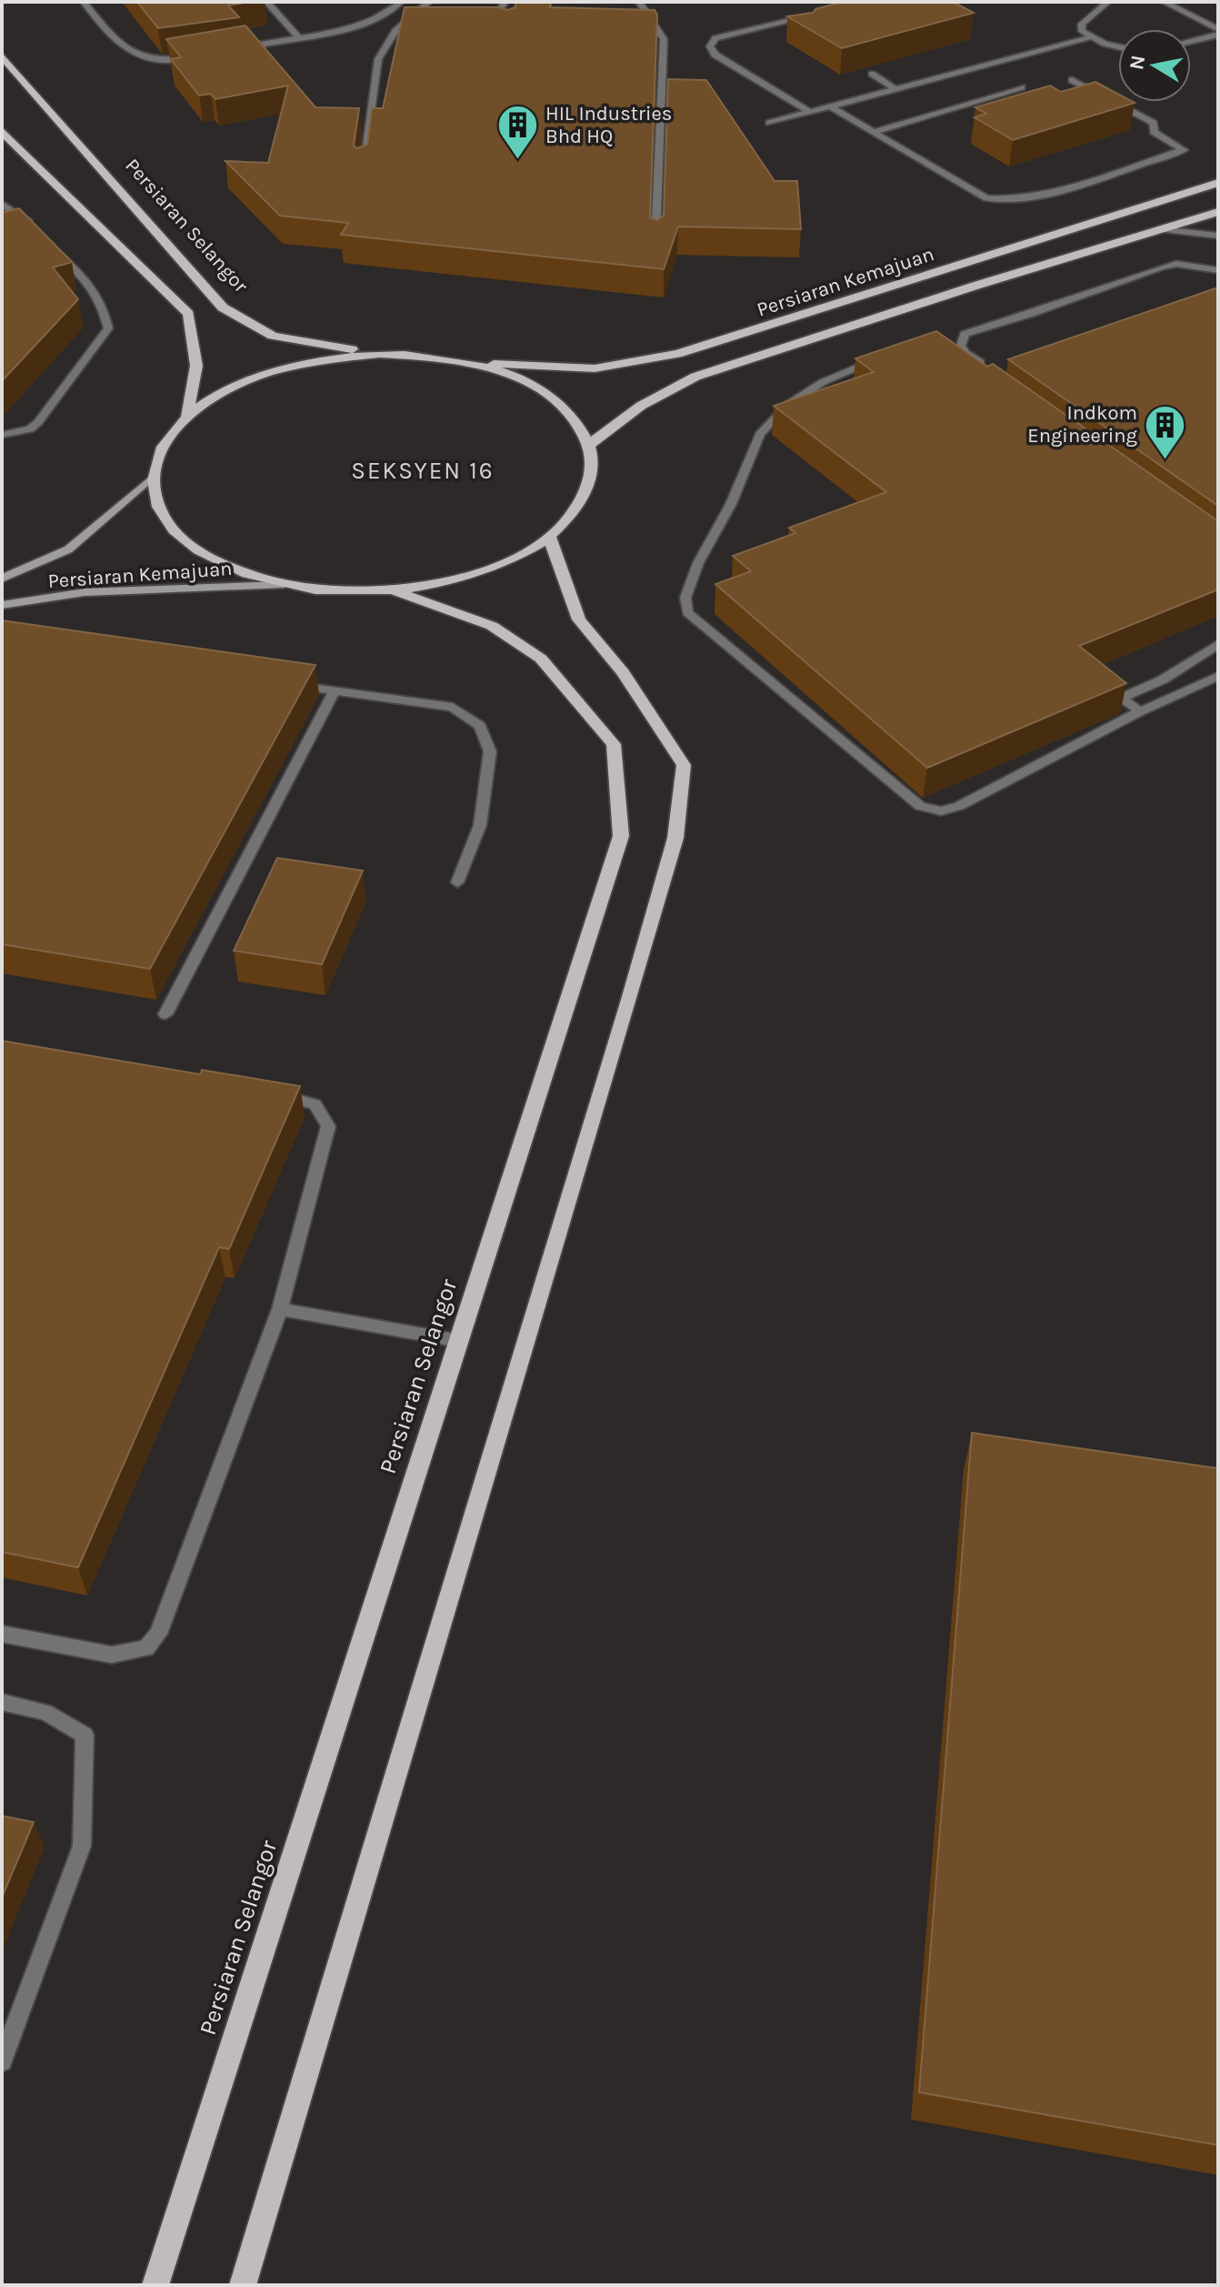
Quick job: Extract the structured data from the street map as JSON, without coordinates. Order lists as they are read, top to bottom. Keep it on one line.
{"streets":{"main road":["Persiaran Selangor","Persiaran Kemajuan"]},"districts":["SEKSYEN 16"],"places":{"building":["HIL Industries Bhd HQ","Indkom Engineering"]},"north":"left"}
